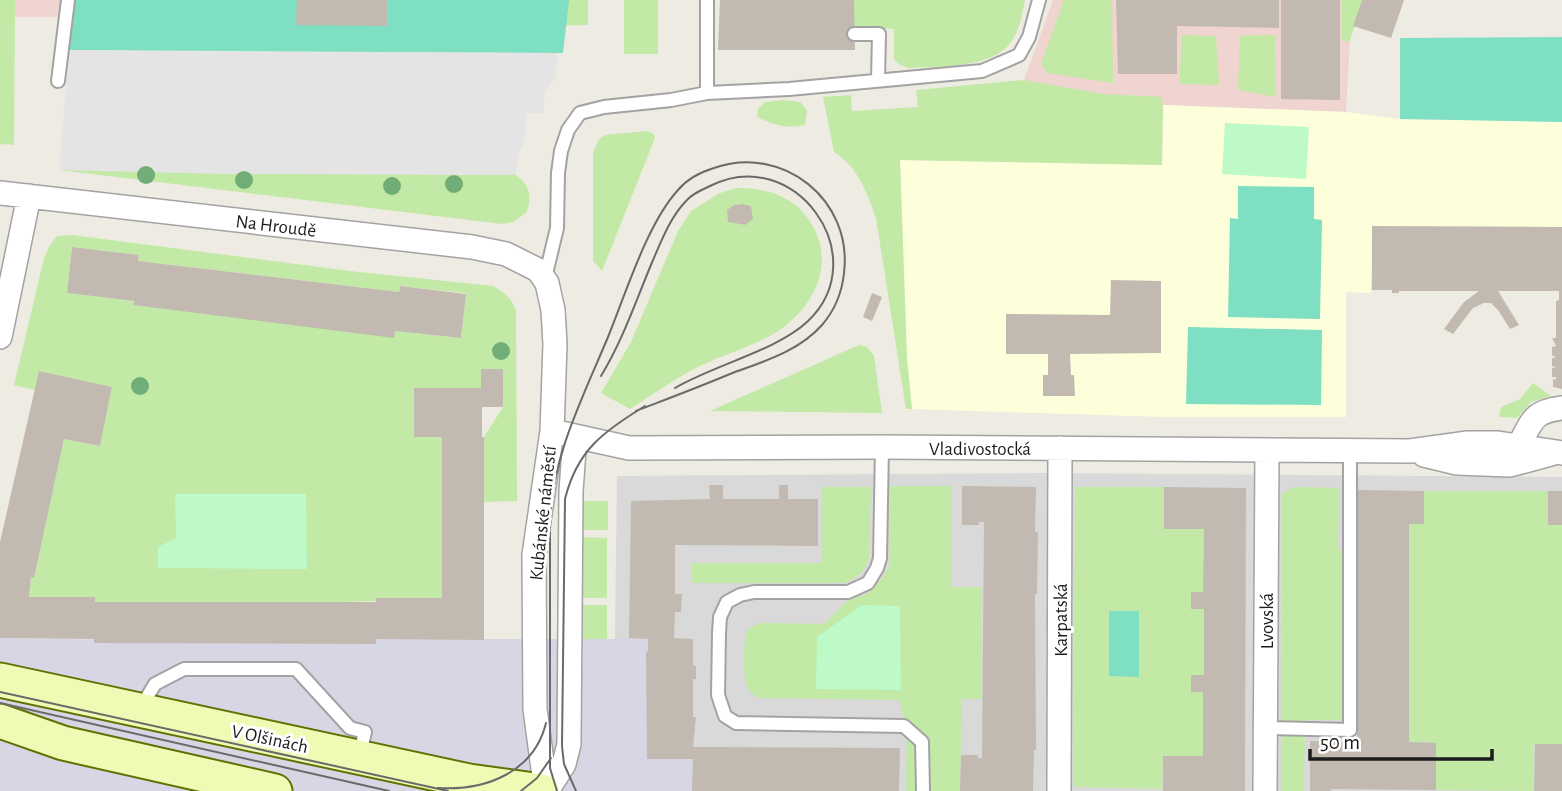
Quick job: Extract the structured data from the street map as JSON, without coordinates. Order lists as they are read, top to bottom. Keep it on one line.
{"streets":{"main road":["V Olšinách"],"street":["Na Hroudě","Vladivostocká","Kubánské náměstí","Karpatská","Lvovská"]},"crossings":[["Na Hroudě","Kubánské náměstí"],["Vladivostocká","Kubánské náměstí"],["Vladivostocká","Karpatská"],["Vladivostocká","Lvovská"],["Kubánské náměstí","V Olšinách"]],"scale_bar":"50 m"}
